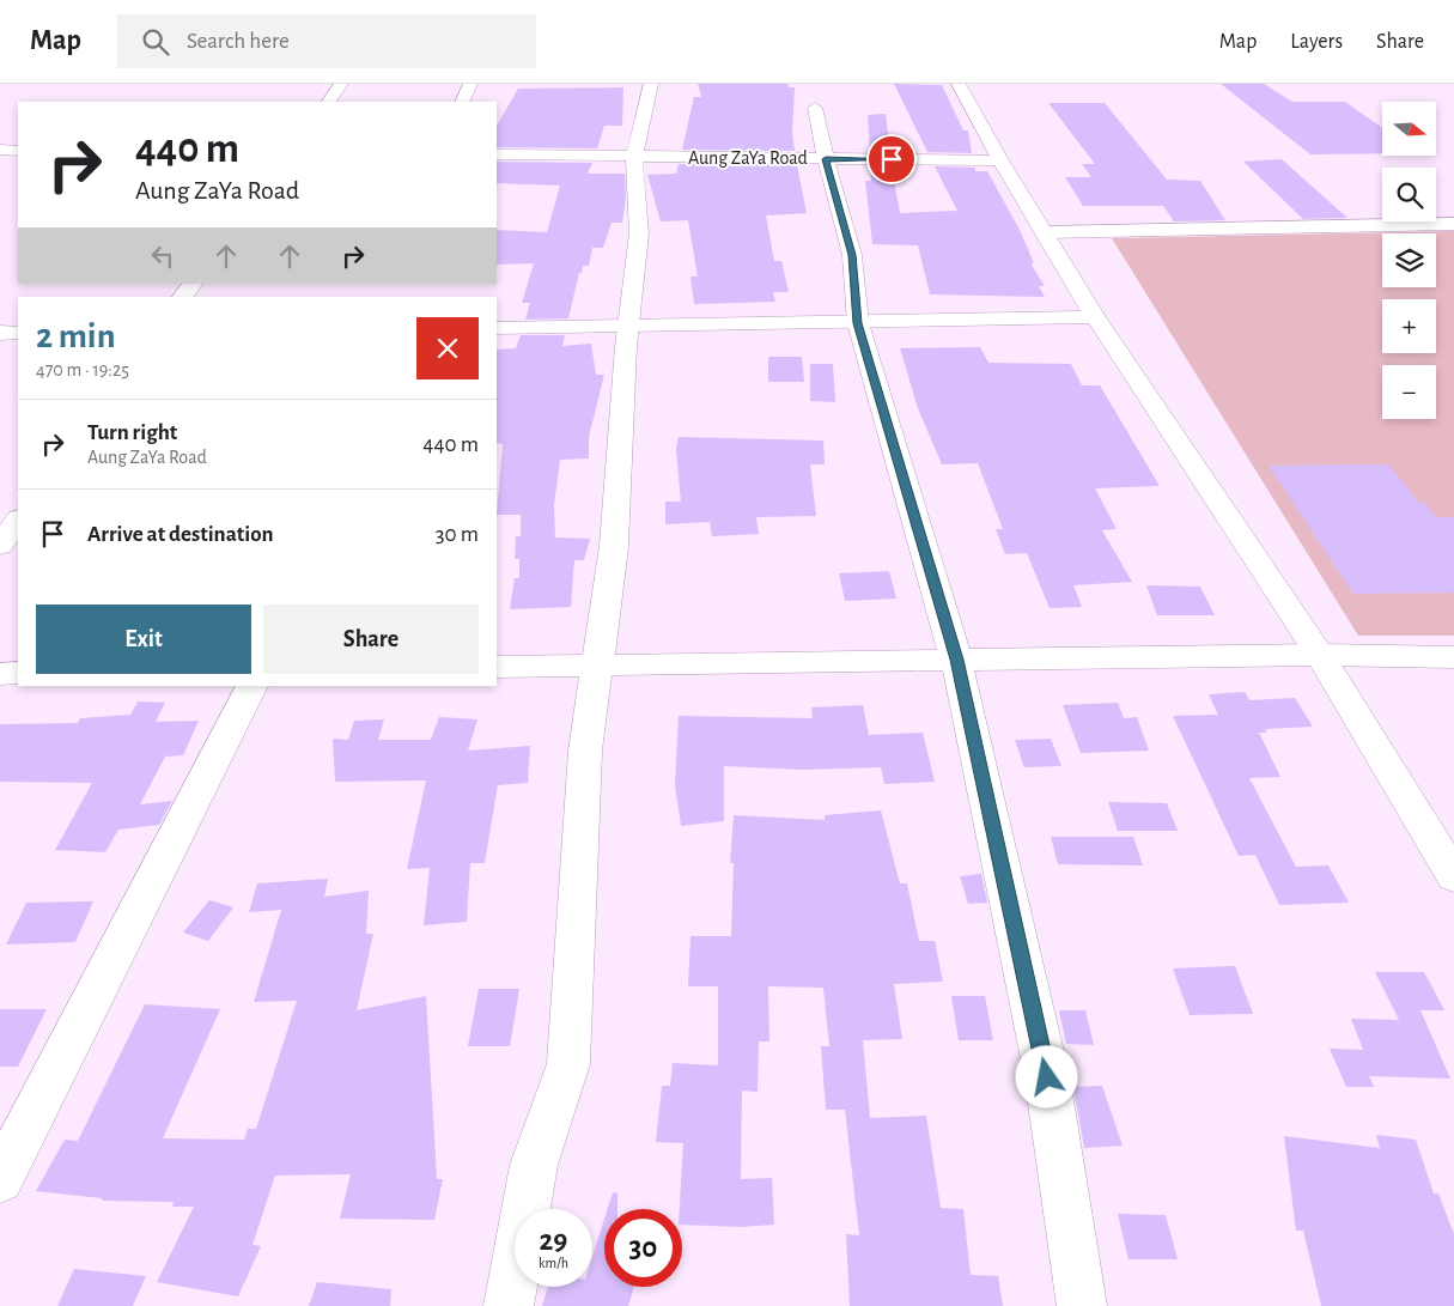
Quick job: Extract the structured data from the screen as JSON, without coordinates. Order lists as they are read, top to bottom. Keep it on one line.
{"streets":{"street":["Aung ZaYa Road"]},"north":"right","page":{"header":"Map","search":"Search here","nav":["Map","Layers","Share"],"map_buttons":["+","−"],"turn":["440 m","Aung ZaYa Road"],"heading":["2 min","470 m · 19:25"],"list":[{"name":"Turn right","note":"Aung ZaYa Road","value":"440 m"},{"name":"Arrive at destination","value":"30 m"}],"buttons":["Exit","Share"],"speed":"29 km/h","limit":"30"}}
